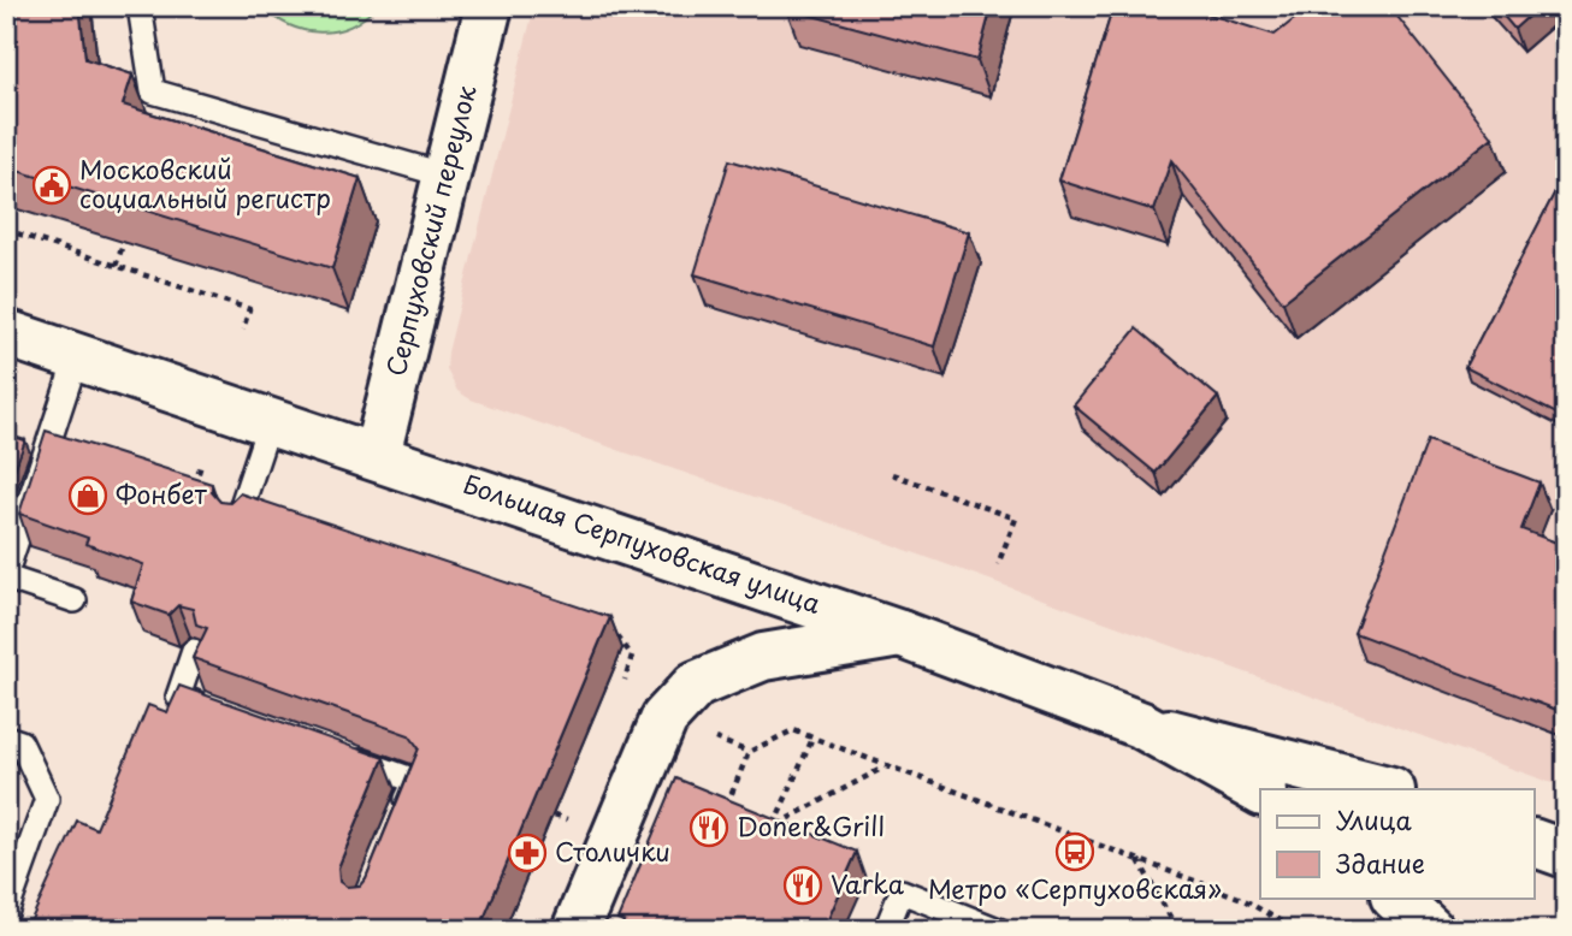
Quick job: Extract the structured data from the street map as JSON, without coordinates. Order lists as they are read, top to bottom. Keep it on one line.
{"streets":{"main road":["Серпуховский переулок","Большая Серпуховская улица"]},"crossings":[["Серпуховский переулок","Большая Серпуховская улица"]],"places":{"public building":["Московский социальный регистр"],"shop":["Фонбет"],"restaurant":["Doner&Grill","Varka"],"bus stop":["Метро «Серпуховская»"],"pharmacy":["Столички"]},"legend":["Улица","Здание"]}
